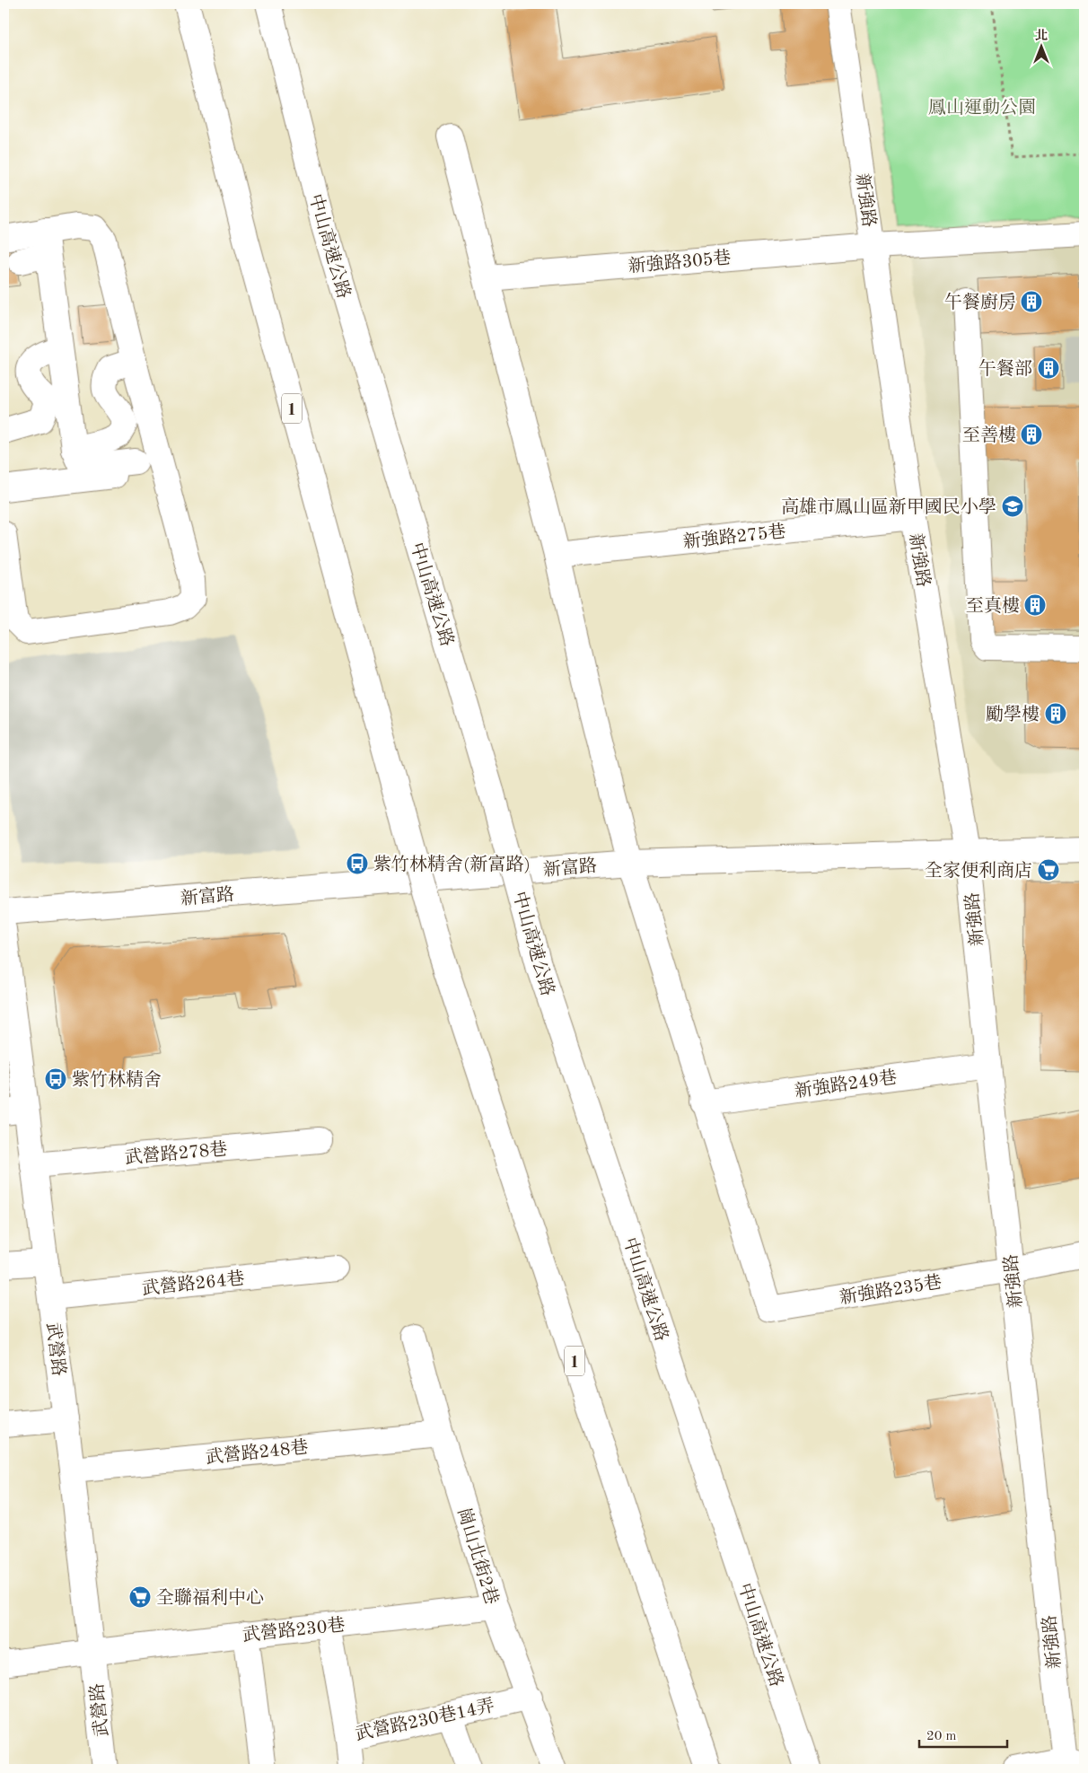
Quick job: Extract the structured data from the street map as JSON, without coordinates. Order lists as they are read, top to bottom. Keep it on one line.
{"streets":{"main road":["新強路","中山高速公路","新強路305巷","1","新強路275巷","新富路","新強路249巷","武營路278巷","武營路264巷","新強路235巷","武營路","武營路248巷","崗山北街2巷","武營路230巷","武營路230巷14弄"]},"crossings":[["新強路","新強路305巷"],["新強路","新強路275巷"],["新強路","新富路"],["新強路","新強路249巷"],["新強路","新強路235巷"],["新強路249巷","新強路235巷"],["武營路278巷","武營路"],["武營路264巷","武營路"],["武營路","武營路248巷"],["武營路","武營路230巷"],["武營路248巷","崗山北街2巷"],["崗山北街2巷","武營路230巷"],["崗山北街2巷","武營路230巷14弄"],["武營路230巷","武營路230巷14弄"]],"parks":["鳳山運動公園"],"places":{"building":["午餐廚房","午餐部","至善樓","至真樓","勵學樓"],"school or university":["高雄市鳳山區新甲國民小學"],"bus stop":["紫竹林精舍(新富路)","紫竹林精舍"],"supermarket":["全家便利商店","全聯福利中心"]},"scale_bar":"20 m","north":"top"}
